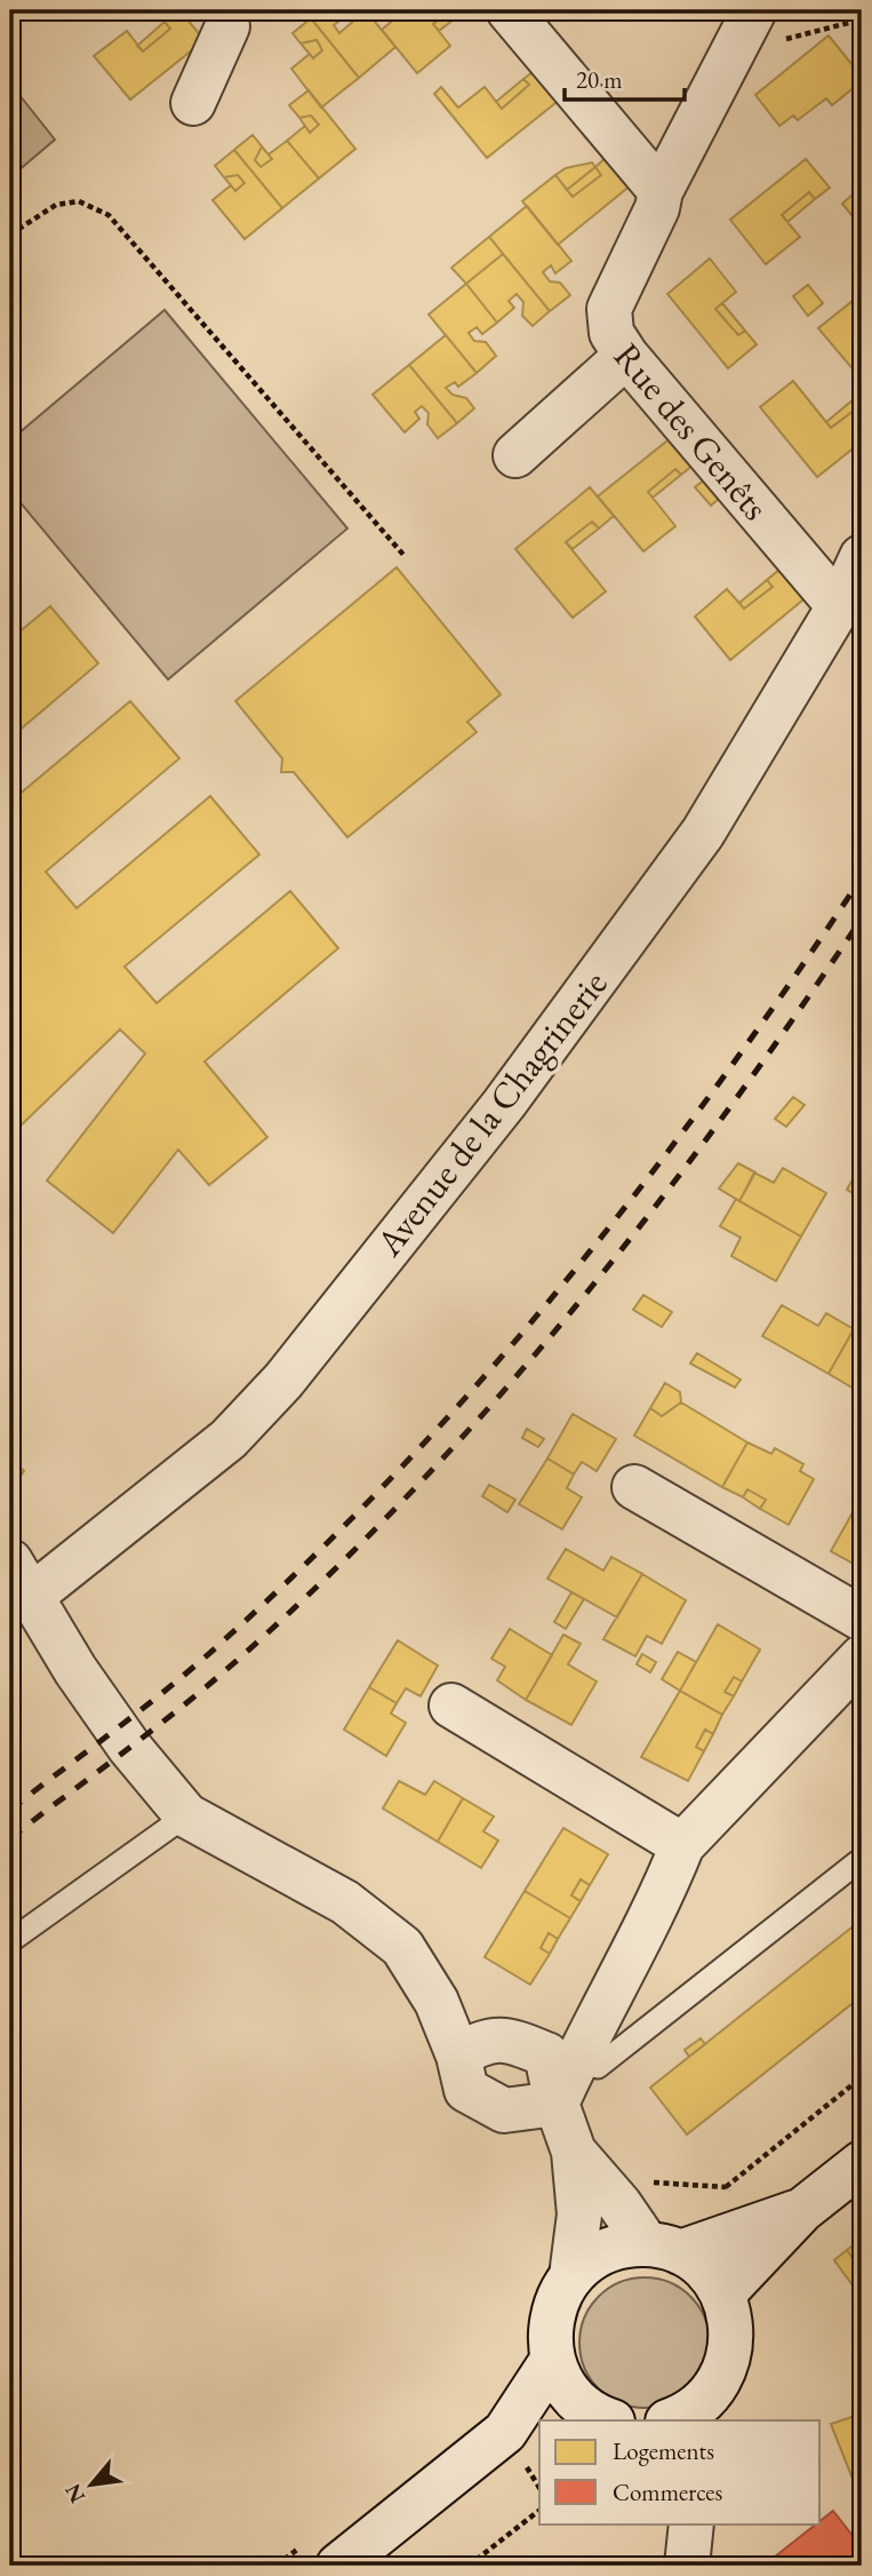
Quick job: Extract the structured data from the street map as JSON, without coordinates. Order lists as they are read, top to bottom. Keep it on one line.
{"streets":{"street":["Rue des Genêts","Avenue de la Chagrinerie"]},"crossings":[["Rue des Genêts","Avenue de la Chagrinerie"]],"legend":["Logements","Commerces"],"scale_bar":"20 m","north":"bottom left"}
